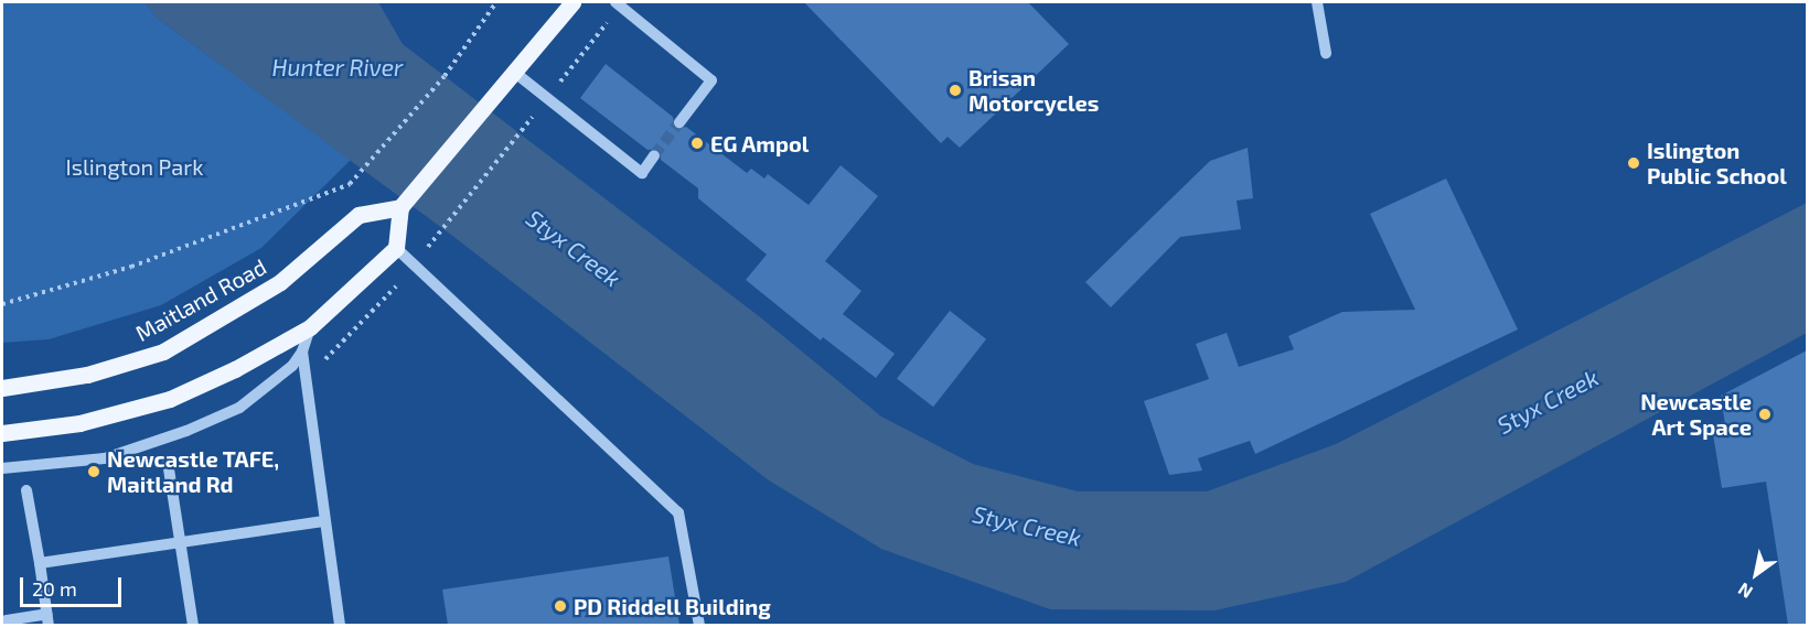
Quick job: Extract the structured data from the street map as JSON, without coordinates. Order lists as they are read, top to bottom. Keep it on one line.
{"streets":{"main road":["Maitland Road"]},"water":["Hunter River","Styx Creek"],"parks":["Islington Park"],"places":["Brisan Motorcycles","EG Ampol","Islington Public School","Newcastle Art Space","Newcastle TAFE, Maitland Rd","PD Riddell Building"],"scale_bar":"20 m","north":"bottom left"}
